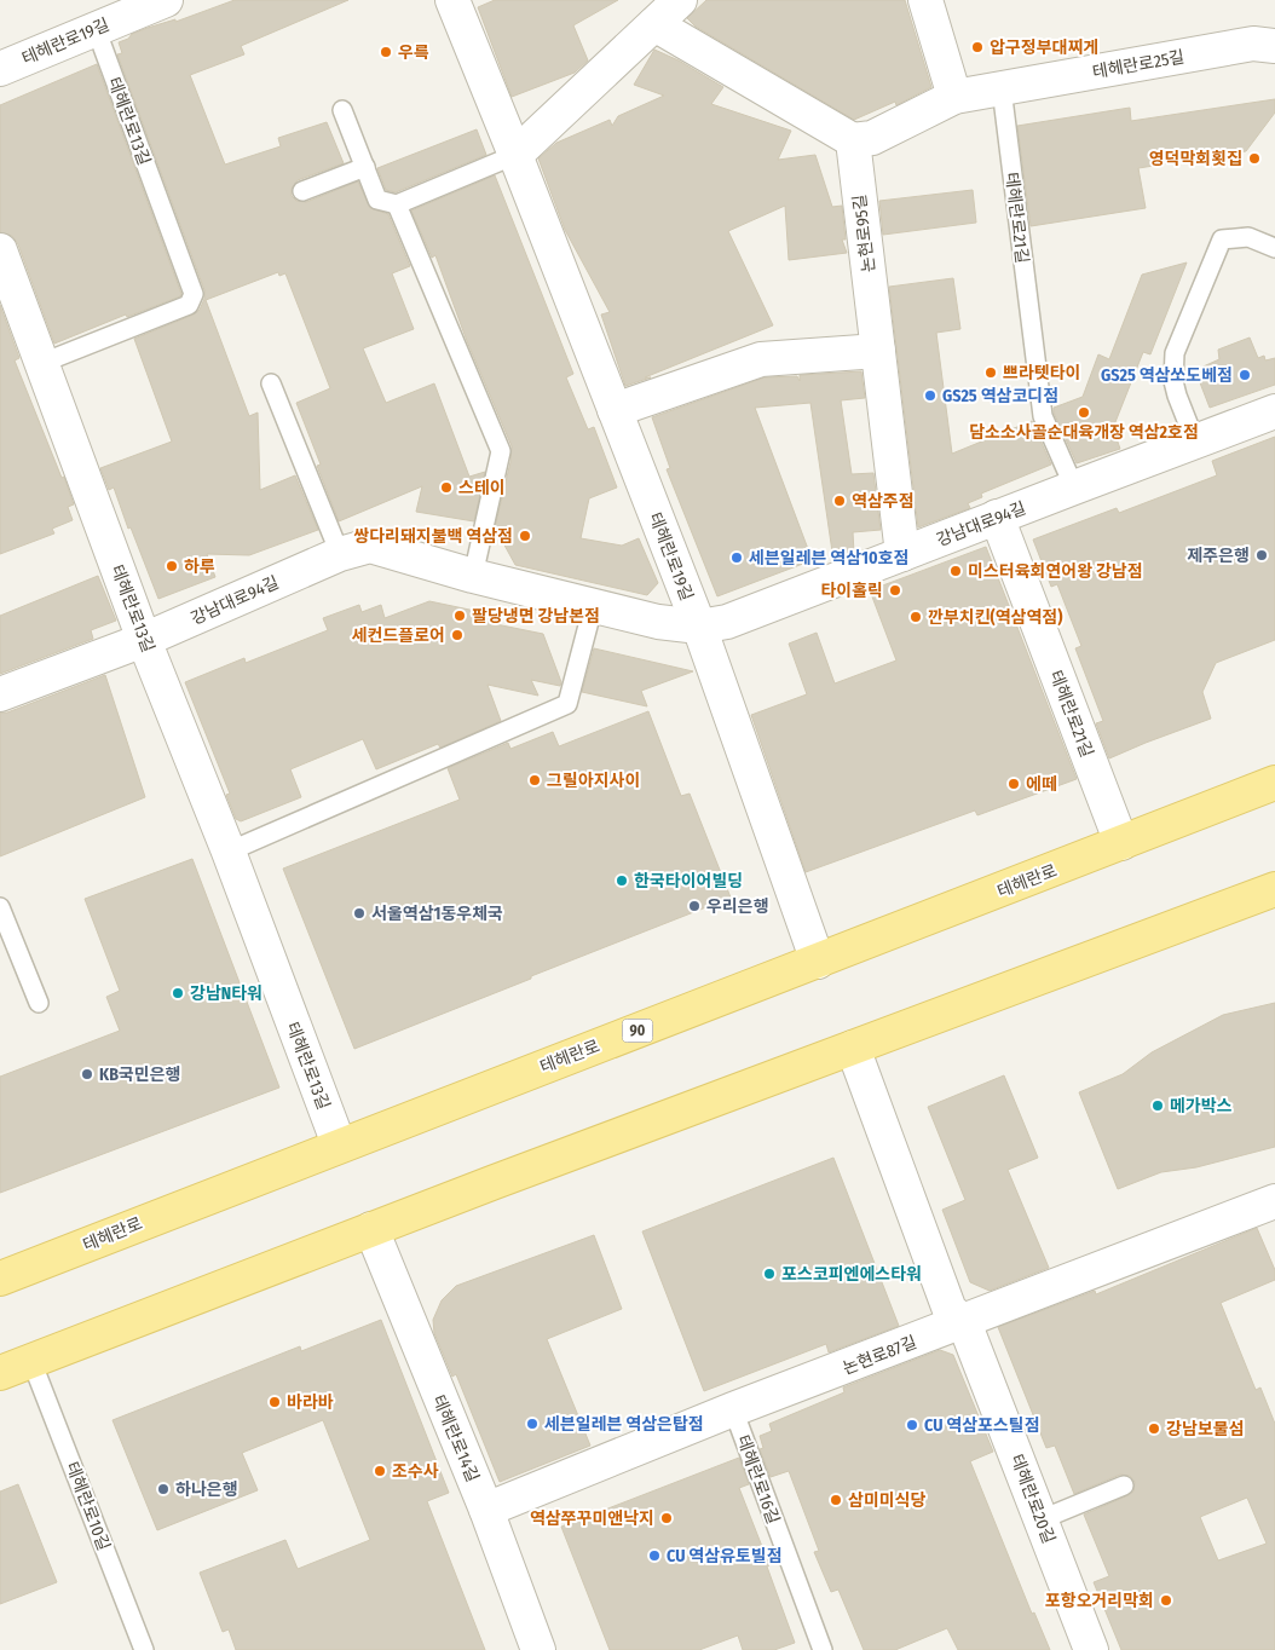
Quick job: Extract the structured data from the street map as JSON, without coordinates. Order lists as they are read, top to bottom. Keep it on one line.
{"streets":{"main road":["테헤란로","90"],"street":["테헤란로19길","테헤란로25길","테헤란로13길","테헤란로21길","논현로95길","강남대로94길","논현로87길","테헤란로14길","테헤란로20길"],"lane":["테헤란로16길","테헤란로10길"]},"crossings":[["테헤란로19길","테헤란로13길"],["테헤란로19길","강남대로94길"],["테헤란로19길","테헤란로"],["테헤란로25길","테헤란로21길"],["테헤란로13길","강남대로94길"],["테헤란로13길","테헤란로"],["테헤란로21길","강남대로94길"],["테헤란로21길","테헤란로"],["논현로95길","강남대로94길"],["논현로87길","테헤란로14길"],["논현로87길","테헤란로16길"],["논현로87길","테헤란로20길"]],"places":["압구정부대찌게","우륵","영덕막회횟집","쁘라텟타이","GS25 역삼쏘도베점","GS25 역삼코디점","담소소사골순대육개장 역삼2호점","스테이","역삼주점","쌍다리돼지불백 역삼점","제주은행","세븐일레븐 역삼10호점","하루","미스터육회연어왕 강남점","타이홀릭","팔당냉면 강남본점","깐부치킨(역삼역점)","세컨드플로어","그릴아지사이","에떼","한국타이어빌딩","우리은행","서울역삼1동우체국","강남N타워","KB국민은행","메가박스","포스코피엔에스타워","바라바","세븐일레븐 역삼은탑점","CU 역삼포스틸점","강남보물섬","조수사","하나은행","삼미미식당","역삼쭈꾸미앤낙지","CU 역삼유토빌점","포항오거리막회"]}
